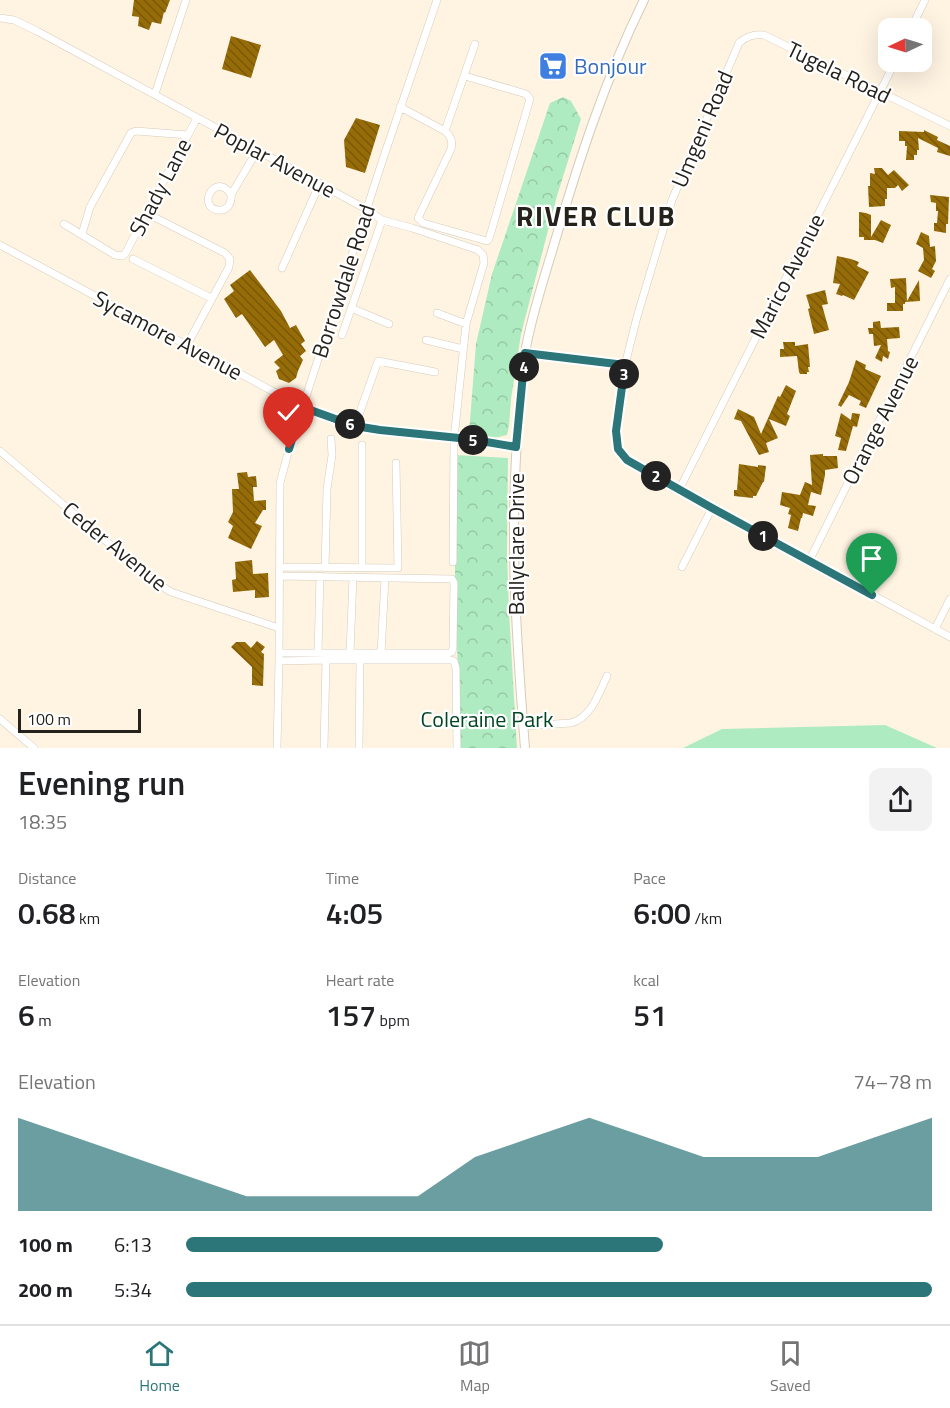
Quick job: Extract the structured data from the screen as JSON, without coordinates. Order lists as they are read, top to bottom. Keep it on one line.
{"streets":{"street":["Tugela Road","Umgeni Road","Poplar Avenue","Shady Lane","Marico Avenue","Borrowdale Road","Sycamore Avenue","Orange Avenue","Ballyclare Drive","Ceder Avenue"]},"crossings":[["Tugela Road","Umgeni Road"],["Tugela Road","Marico Avenue"],["Umgeni Road","Marico Avenue"],["Poplar Avenue","Shady Lane"],["Poplar Avenue","Borrowdale Road"],["Poplar Avenue","Sycamore Avenue"],["Borrowdale Road","Sycamore Avenue"],["Borrowdale Road","Ceder Avenue"],["Sycamore Avenue","Ballyclare Drive"]],"districts":["RIVER CLUB"],"parks":["Coleraine Park"],"places":{"supermarket":["Bonjour"]},"scale_bar":"100 m","north":"left","page":{"pins":["4","3","6","5","2","1"],"scale":"100 m","heading":["Evening run","18:35"],"stats":[["Distance","0.68 km"],["Time","4:05"],["Pace","6:00 /km"],["Elevation","6 m"],["Heart rate","157 bpm"],["kcal","51"]],"chart":["Elevation","74–78 m"],"list":[{"name":"100 m","note":"6:13"},{"name":"200 m","note":"5:34"}],"tabs":["Home","Map","Saved"]}}
